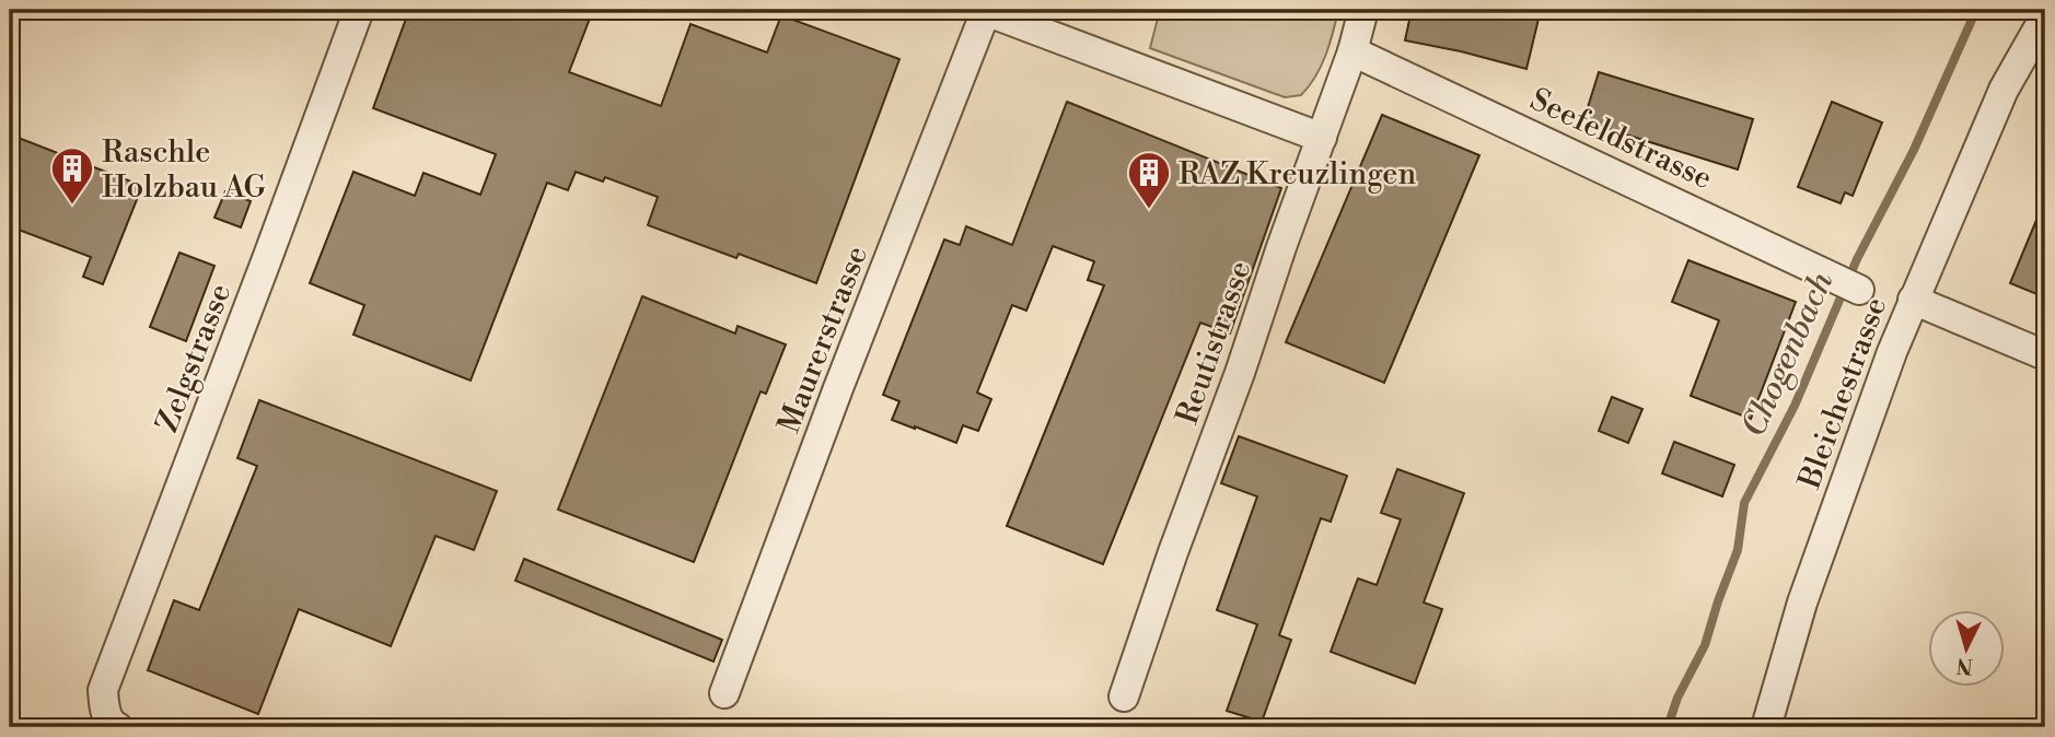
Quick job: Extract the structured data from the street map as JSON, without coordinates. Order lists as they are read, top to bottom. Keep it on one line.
{"streets":{"street":["Seefeldstrasse","Maurerstrasse","Reutistrasse","Zelgstrasse","Bleichestrasse"]},"crossings":[["Seefeldstrasse","Reutistrasse"]],"water":["Chogenbach"],"places":{"building":["Raschle Holzbau AG","RAZ Kreuzlingen"]},"north":"bottom"}
